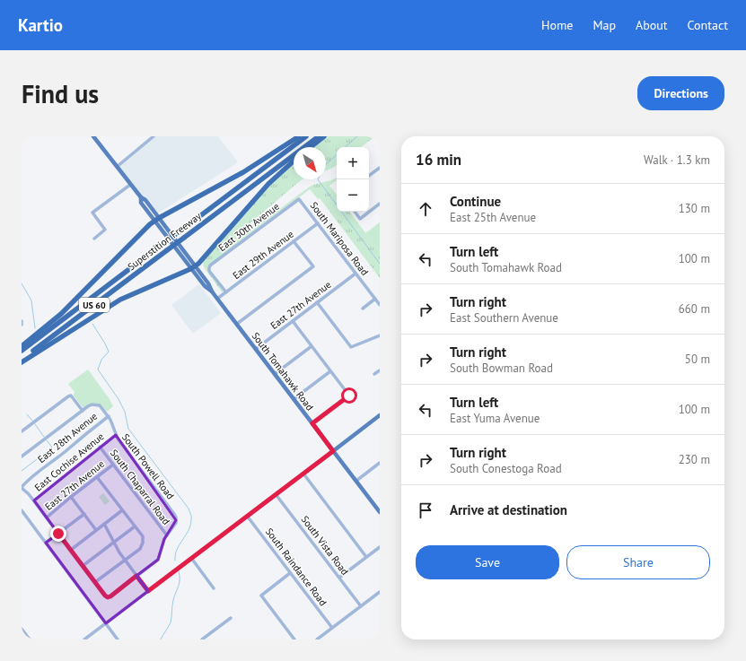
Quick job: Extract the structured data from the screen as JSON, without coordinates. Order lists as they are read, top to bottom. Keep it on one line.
{"streets":{"highway":["Superstition Freeway","US 60"],"main road":["South Tomahawk Road"],"street":["East 30th Avenue","South Mariposa Road","East 29th Avenue","East 27th Avenue","East 28th Avenue","East Cochise Avenue","South Powell Road","South Chaparral Road","South Vista Road","South Raindance Road"]},"crossings":[["East 30th Avenue","South Mariposa Road"],["East 30th Avenue","East 29th Avenue"],["South Mariposa Road","East 29th Avenue"],["South Mariposa Road","East 27th Avenue"],["East 29th Avenue","South Tomahawk Road"],["East 27th Avenue","South Tomahawk Road"],["East 27th Avenue","South Chaparral Road"],["East 28th Avenue","South Powell Road"],["East Cochise Avenue","South Powell Road"],["East Cochise Avenue","South Chaparral Road"],["South Powell Road","South Chaparral Road"]],"north":"bottom right","page":{"header":"Kartio","nav":["Home","Map","About","Contact"],"buttons":["Directions",["Save","Share"]],"title":"Find us","heading":["16 min","Walk · 1.3 km"],"map_buttons":["+","−"],"list":[["Continue","East 25th Avenue","130 m"],["Turn left","South Tomahawk Road","100 m"],["Turn right","East Southern Avenue","660 m"],["Turn right","South Bowman Road","50 m"],["Turn left","East Yuma Avenue","100 m"],["Turn right","South Conestoga Road","230 m"],"Arrive at destination"]}}
